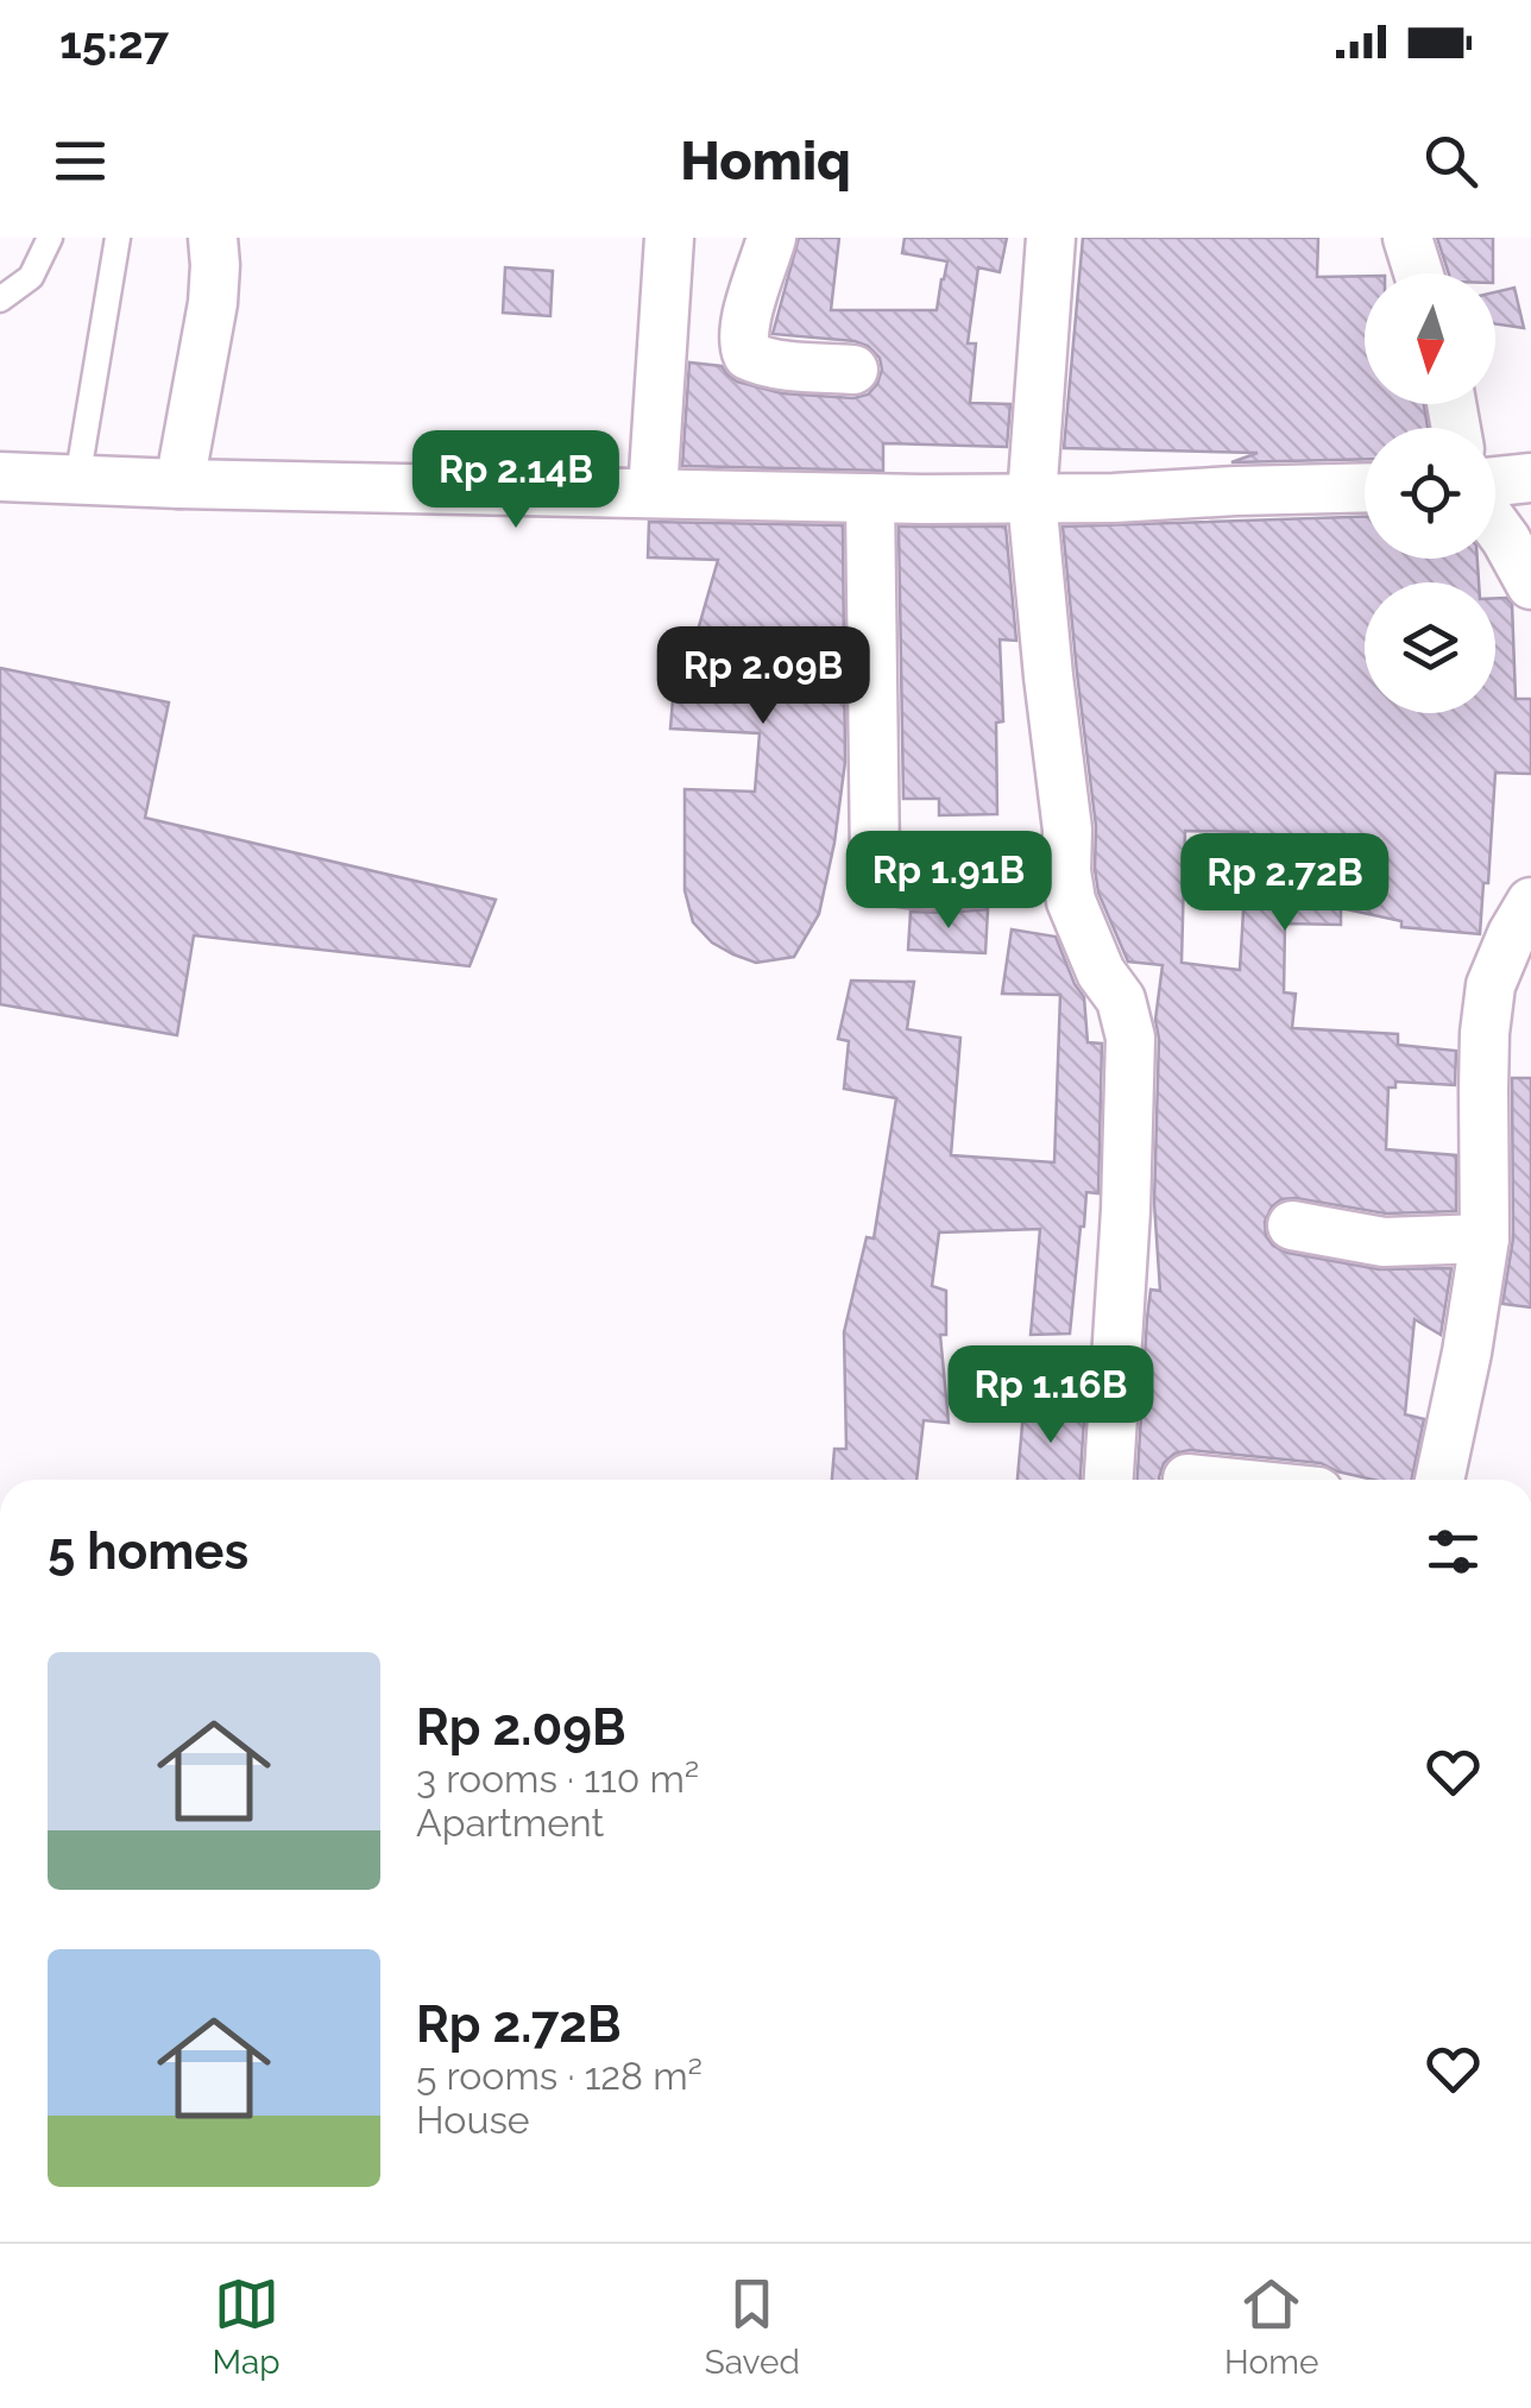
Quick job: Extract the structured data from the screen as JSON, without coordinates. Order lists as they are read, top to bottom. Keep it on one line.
{"north":"bottom","page":{"status":"15:27","header":"Homiq","price":["Rp 2.14B","Rp 2.09B","Rp 1.91B","Rp 2.72B","Rp 1.16B"],"heading":"5 homes","list":[{"name":"Rp 2.09B","note":"3 rooms · 110 m² · Apartment"},{"name":"Rp 2.72B","note":"5 rooms · 128 m² · House"}],"tabs":["Map","Saved","Home"]}}
